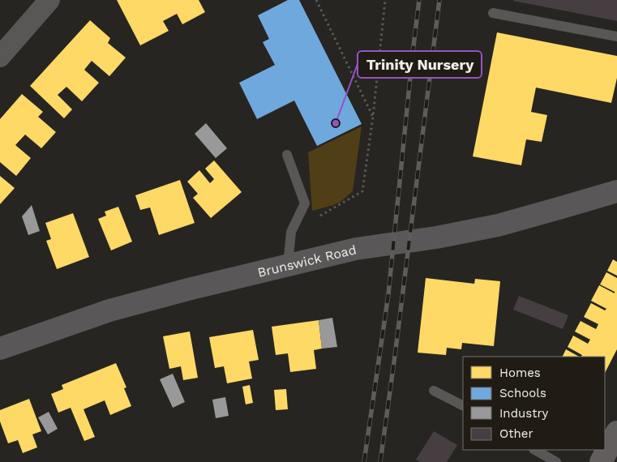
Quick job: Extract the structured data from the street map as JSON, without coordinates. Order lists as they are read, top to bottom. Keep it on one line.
{"streets":{"main road":["Brunswick Road"]},"places":["Trinity Nursery"],"legend":["Homes","Schools","Industry","Other"]}
